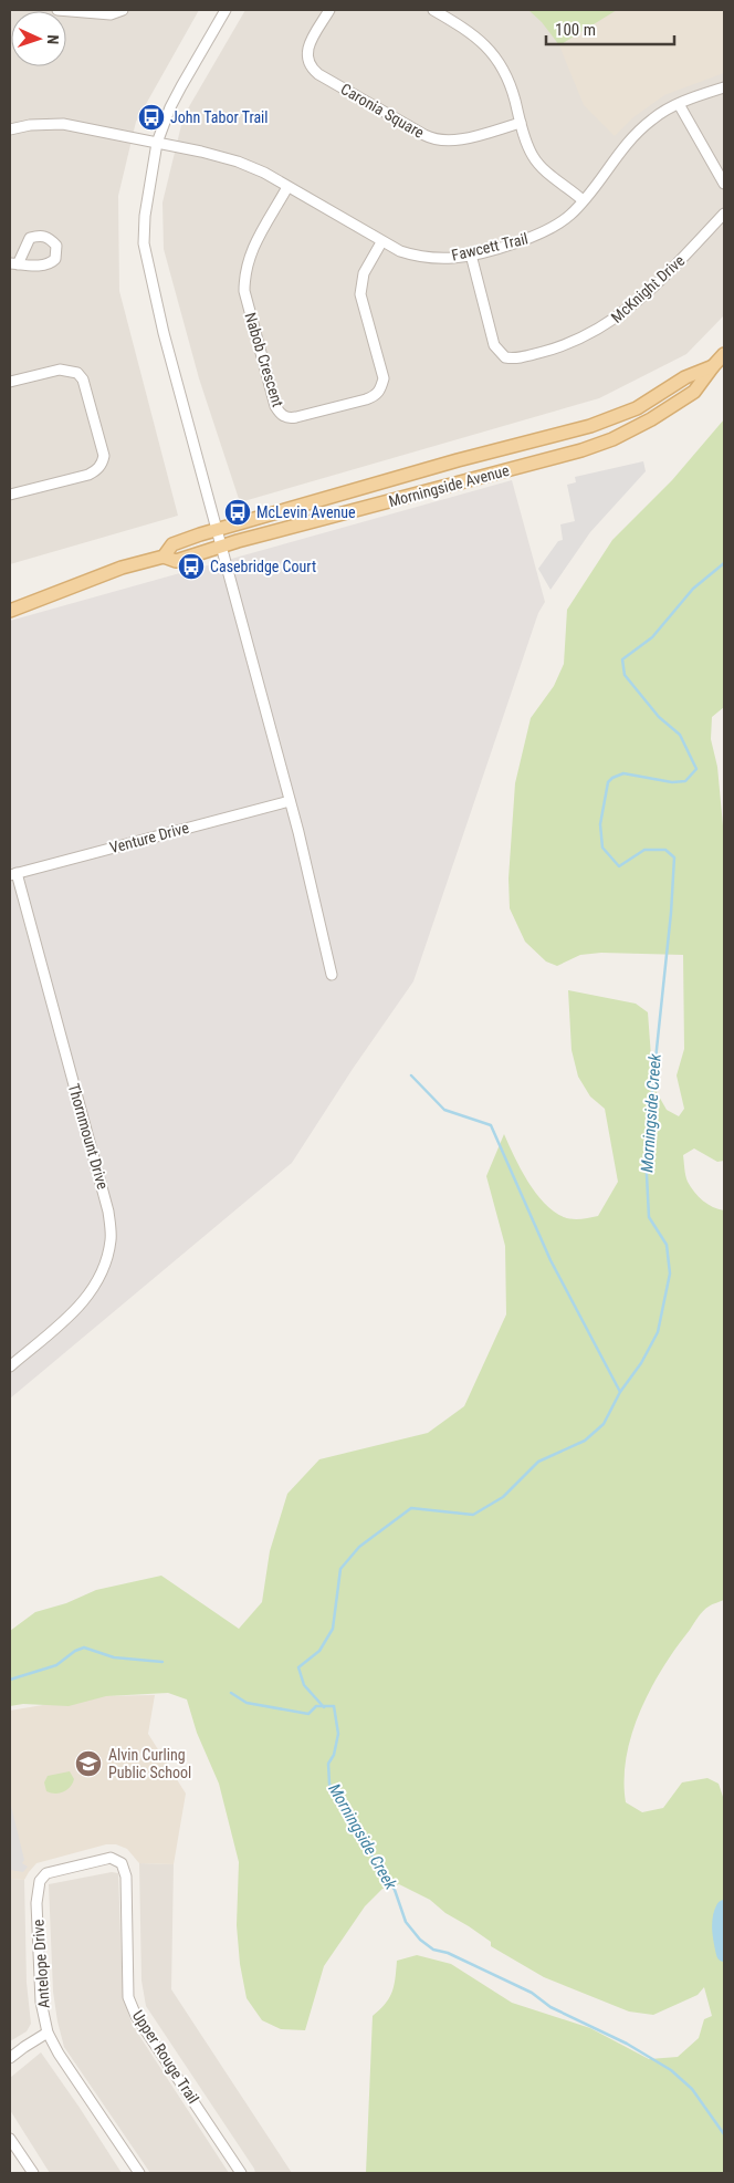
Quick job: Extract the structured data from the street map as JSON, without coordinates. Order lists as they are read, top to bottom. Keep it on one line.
{"streets":{"main road":["Morningside Avenue"],"street":["Caronia Square","Fawcett Trail","McKnight Drive","Nabob Crescent","Venture Drive","Thornmount Drive","Antelope Drive","Upper Rouge Trail"]},"crossings":[["Fawcett Trail","McKnight Drive"],["Fawcett Trail","Nabob Crescent"],["Venture Drive","Thornmount Drive"],["Antelope Drive","Upper Rouge Trail"]],"water":["Morningside Creek"],"places":{"bus stop":["John Tabor Trail","McLevin Avenue","Casebridge Court"],"school or university":["Alvin Curling Public School"]},"scale_bar":"100 m","north":"right"}
